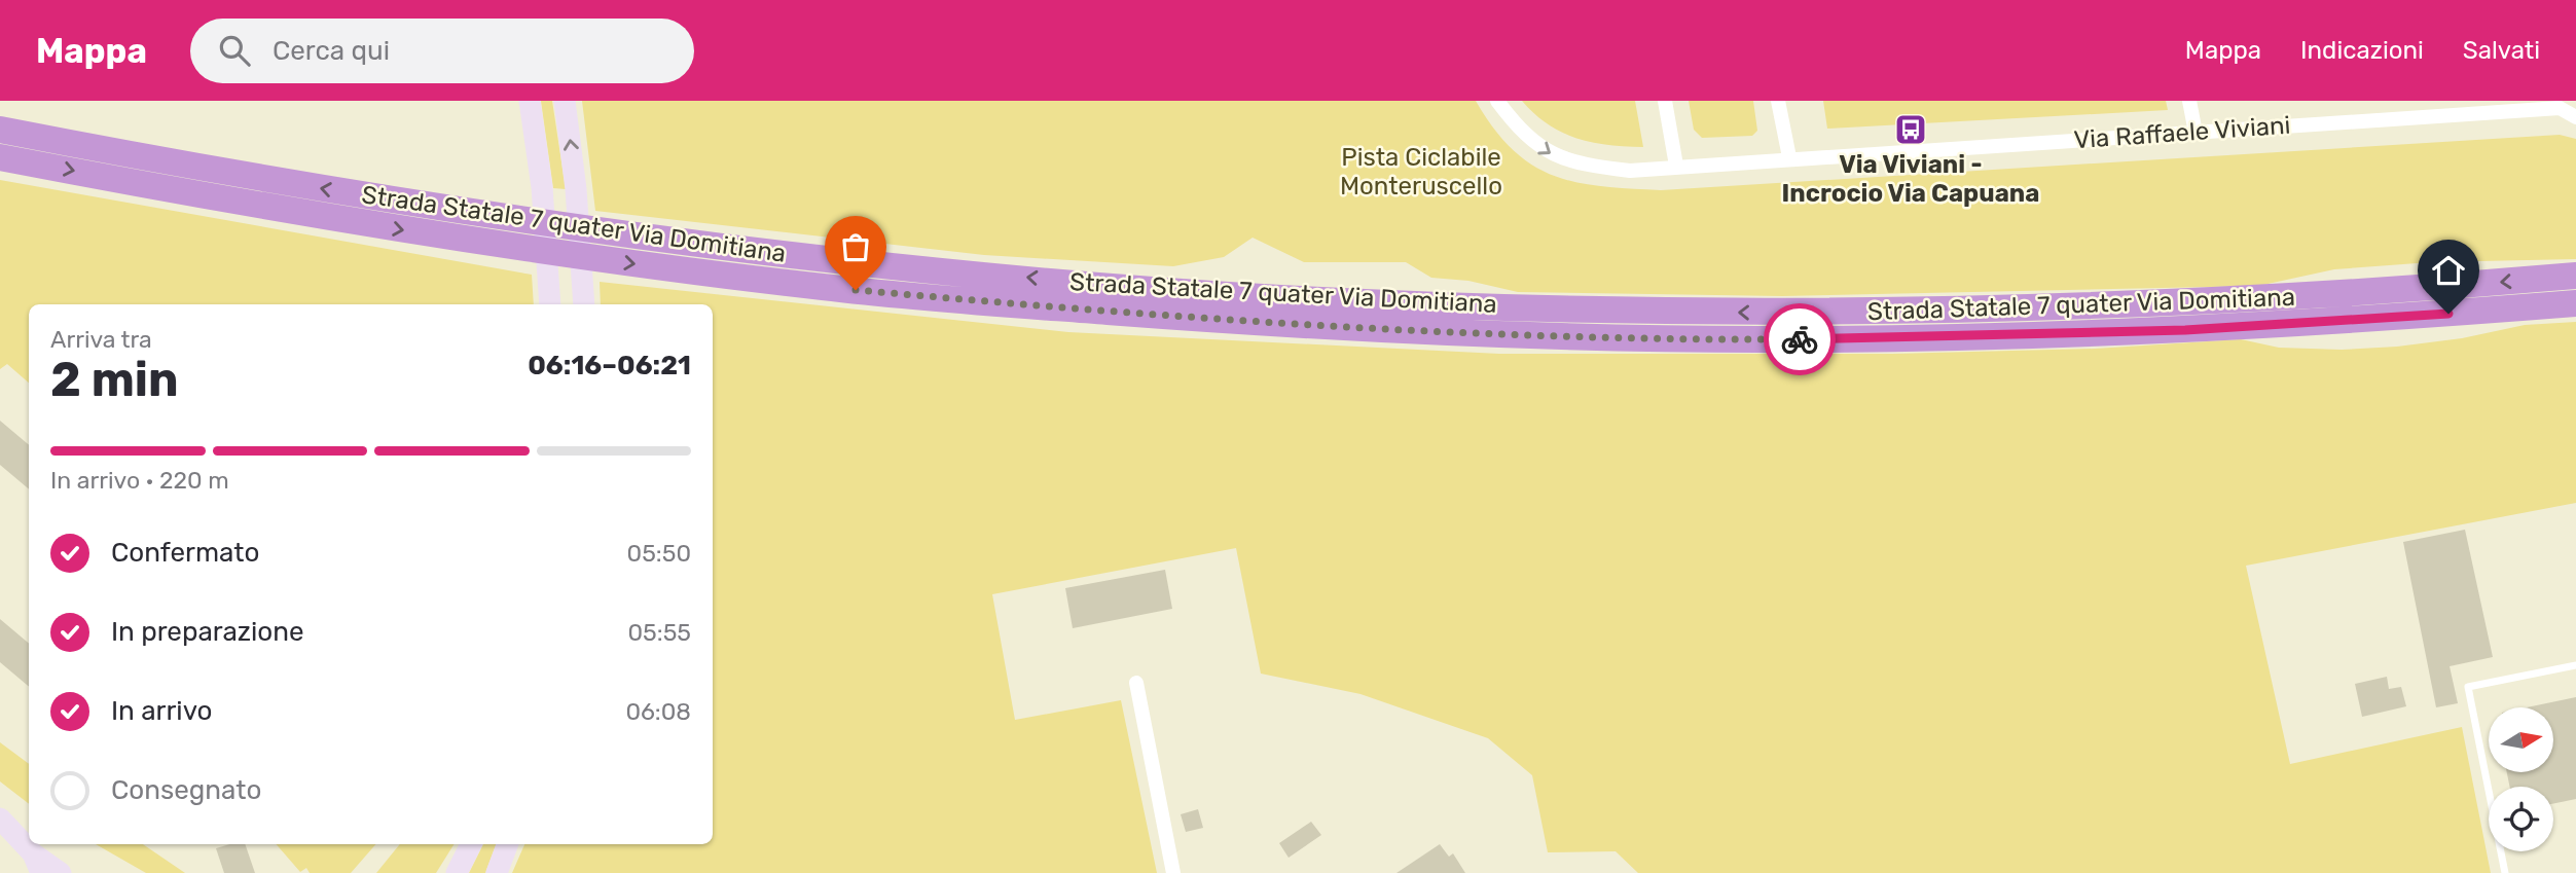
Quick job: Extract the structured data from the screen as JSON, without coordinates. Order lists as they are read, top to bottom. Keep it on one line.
{"streets":{"highway":["Strada Statale 7 quater Via Domitiana"],"street":["Via Raffaele Viviani"]},"parks":["Pista Ciclabile Monteruscello"],"places":{"bus stop":["Via Viviani - Incrocio Via Capuana"]},"north":"right","page":{"header":"Mappa","search":"Cerca qui","nav":["Mappa","Indicazioni","Salvati"],"heading":["2 min","Arriva tra","06:16–06:21"],"bar":"In arrivo · 220 m","list":[["Confermato","05:50"],["In preparazione","05:55"],["In arrivo","06:08"],"Consegnato"]}}
